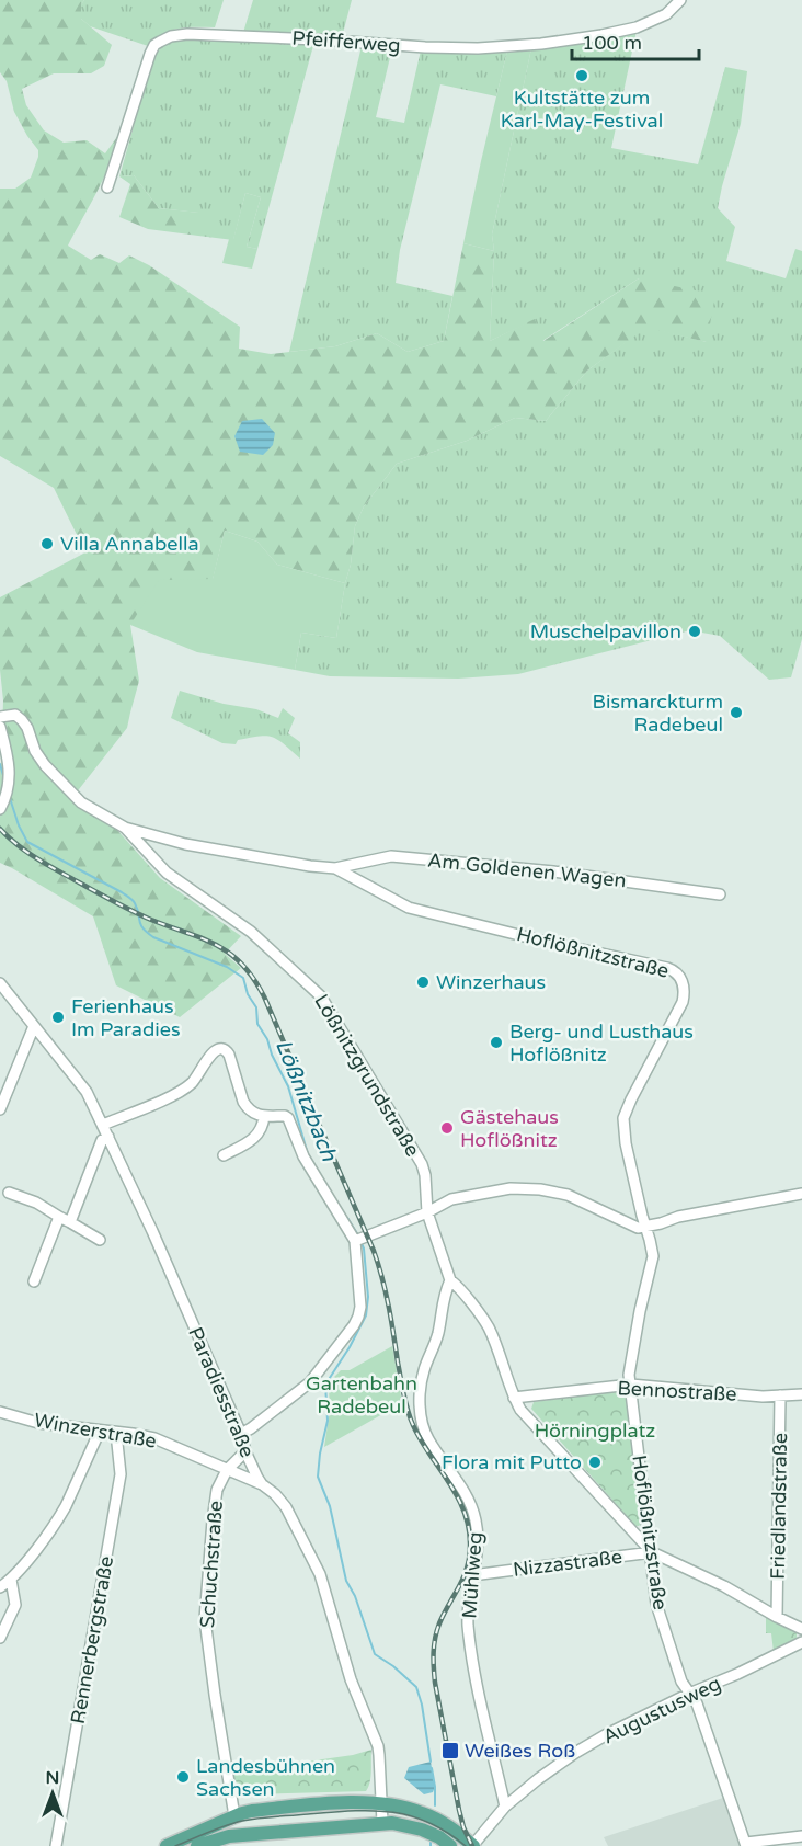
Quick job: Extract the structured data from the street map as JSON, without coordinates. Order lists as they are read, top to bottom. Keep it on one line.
{"streets":{"street":["Pfeifferweg","Am Goldenen Wagen","Hoflößnitzstraße","Lößnitzgrundstraße","Bennostraße","Paradiesstraße","Winzerstraße","Friedlandstraße","Nizzastraße","Schuchstraße","Mühlweg","Rennerbergstraße","Augustusweg"]},"crossings":[["Am Goldenen Wagen","Hoflößnitzstraße"],["Hoflößnitzstraße","Lößnitzgrundstraße"],["Hoflößnitzstraße","Bennostraße"],["Hoflößnitzstraße","Nizzastraße"],["Hoflößnitzstraße","Augustusweg"],["Lößnitzgrundstraße","Bennostraße"],["Lößnitzgrundstraße","Nizzastraße"],["Lößnitzgrundstraße","Mühlweg"],["Bennostraße","Friedlandstraße"],["Paradiesstraße","Winzerstraße"],["Winzerstraße","Schuchstraße"],["Winzerstraße","Rennerbergstraße"],["Nizzastraße","Mühlweg"],["Mühlweg","Augustusweg"]],"water":["Lößnitzbach"],"parks":["Gartenbahn Radebeul","Hörningplatz"],"places":{"other":["Kultstätte zum Karl-May-Festival","Villa Annabella","Muschelpavillon","Bismarckturm Radebeul","Winzerhaus","Ferienhaus Im Paradies","Berg- und Lusthaus Hoflößnitz","Gästehaus Hoflößnitz","Flora mit Putto","Landesbühnen Sachsen"],"transit":["Weißes Roß"]},"scale_bar":"100 m","north":"top"}
